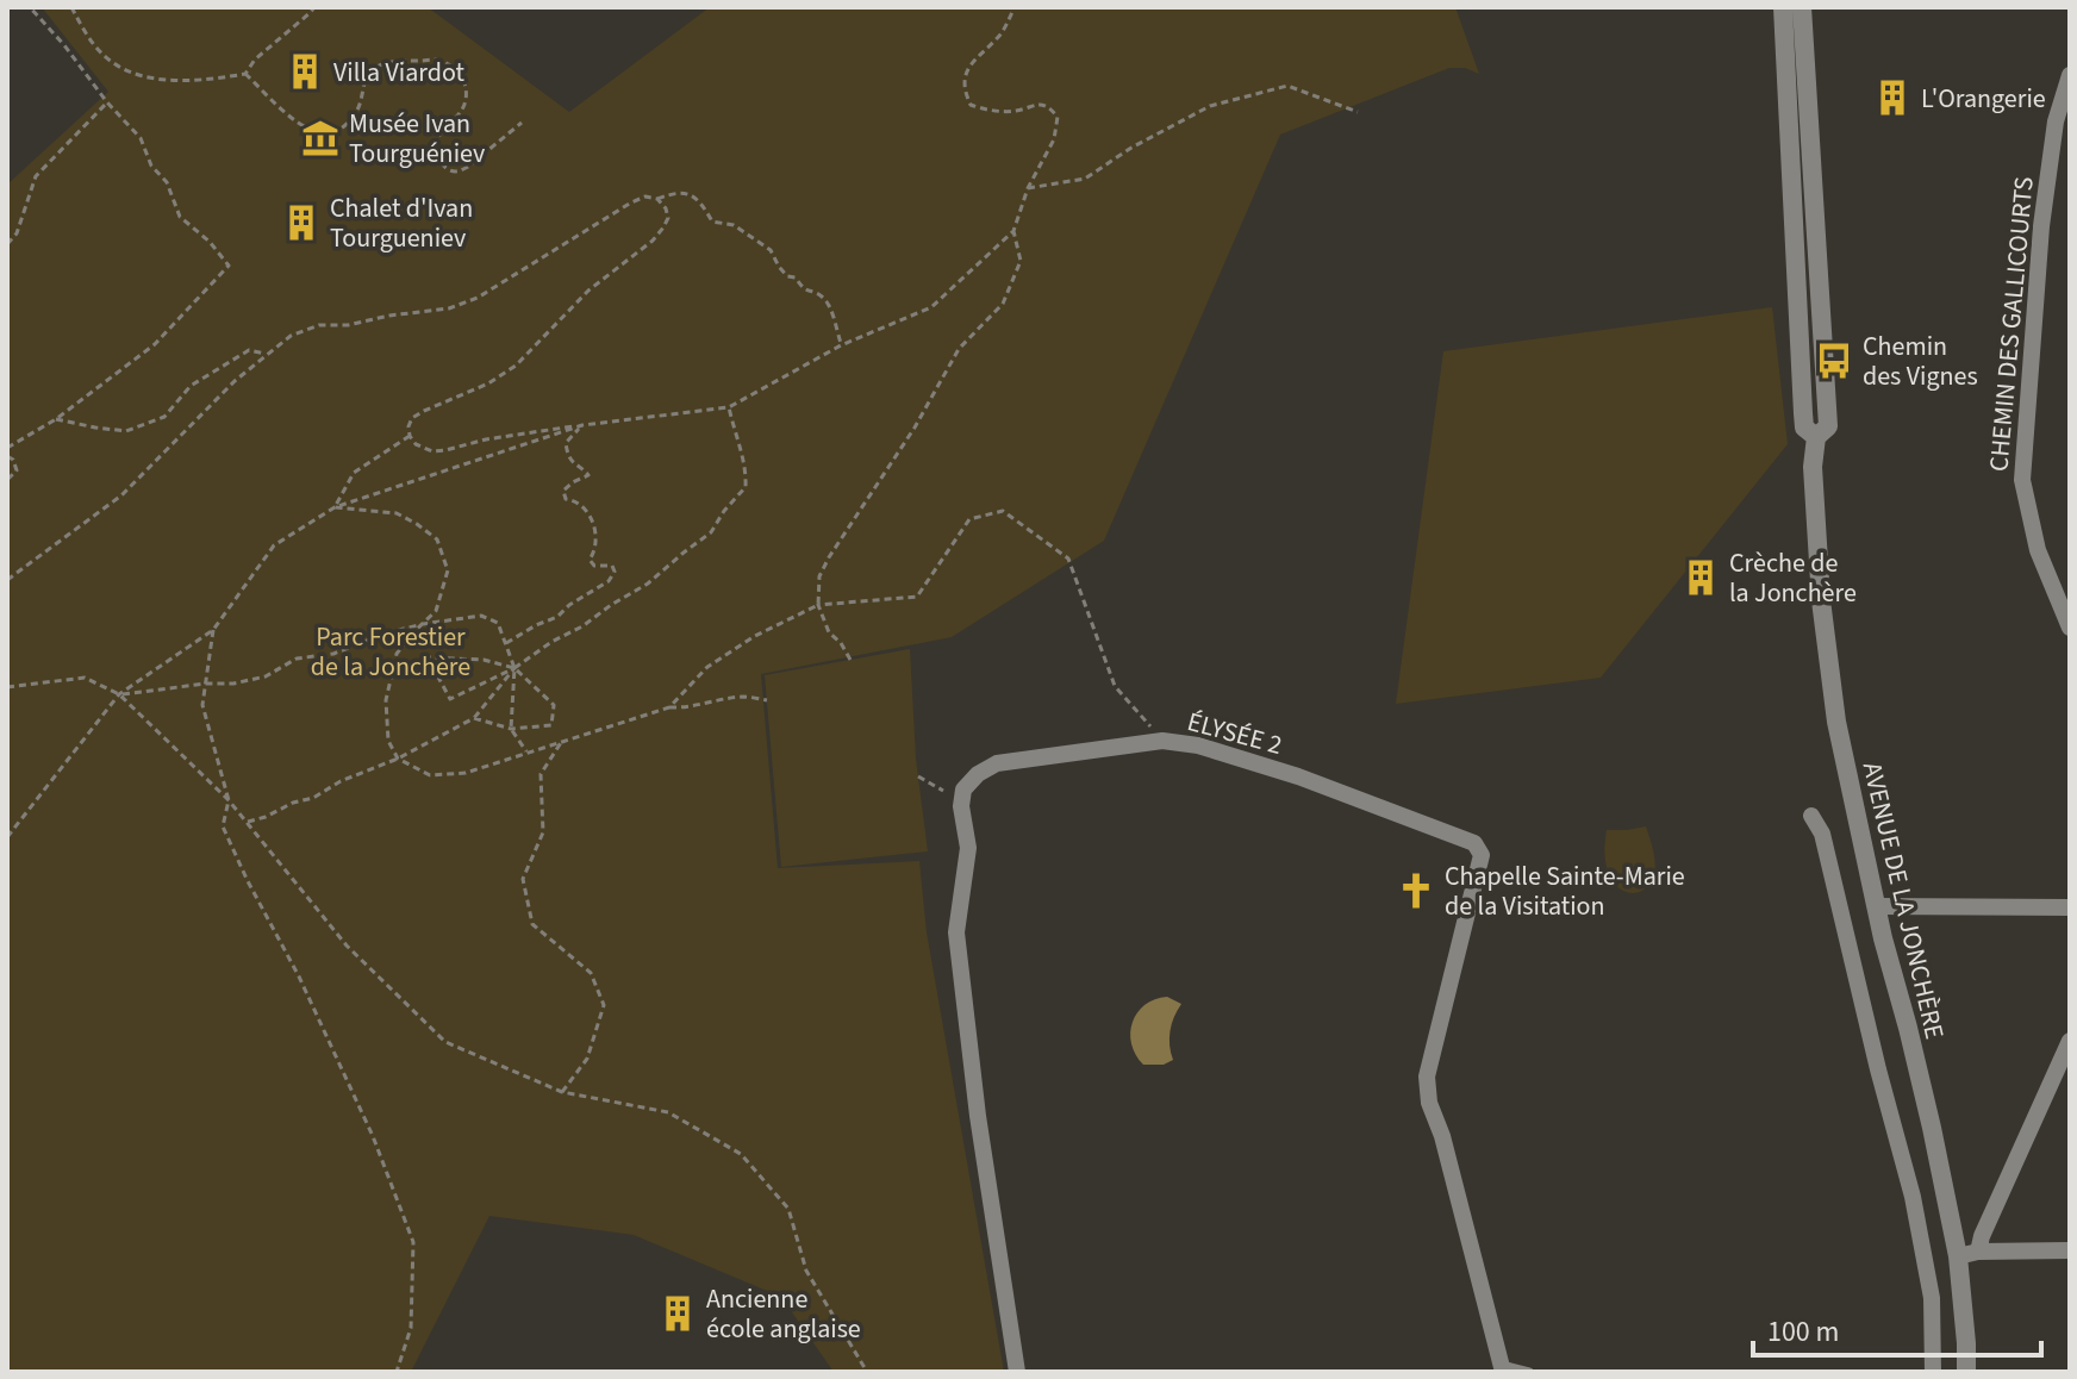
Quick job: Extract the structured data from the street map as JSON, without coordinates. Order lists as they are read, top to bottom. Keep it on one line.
{"streets":{"street":["CHEMIN DES GALLICOURTS","ÉLYSÉE 2","AVENUE DE LA JONCHÈRE"]},"parks":["Parc Forestier de la Jonchère"],"places":{"building":["Villa Viardot","L'Orangerie","Chalet d'Ivan Tourgueniev","Crèche de la Jonchère","Ancienne école anglaise"],"museum":["Musée Ivan Tourguéniev"],"bus stop":["Chemin des Vignes"],"church":["Chapelle Sainte-Marie de la Visitation"]},"scale_bar":"100 m"}
